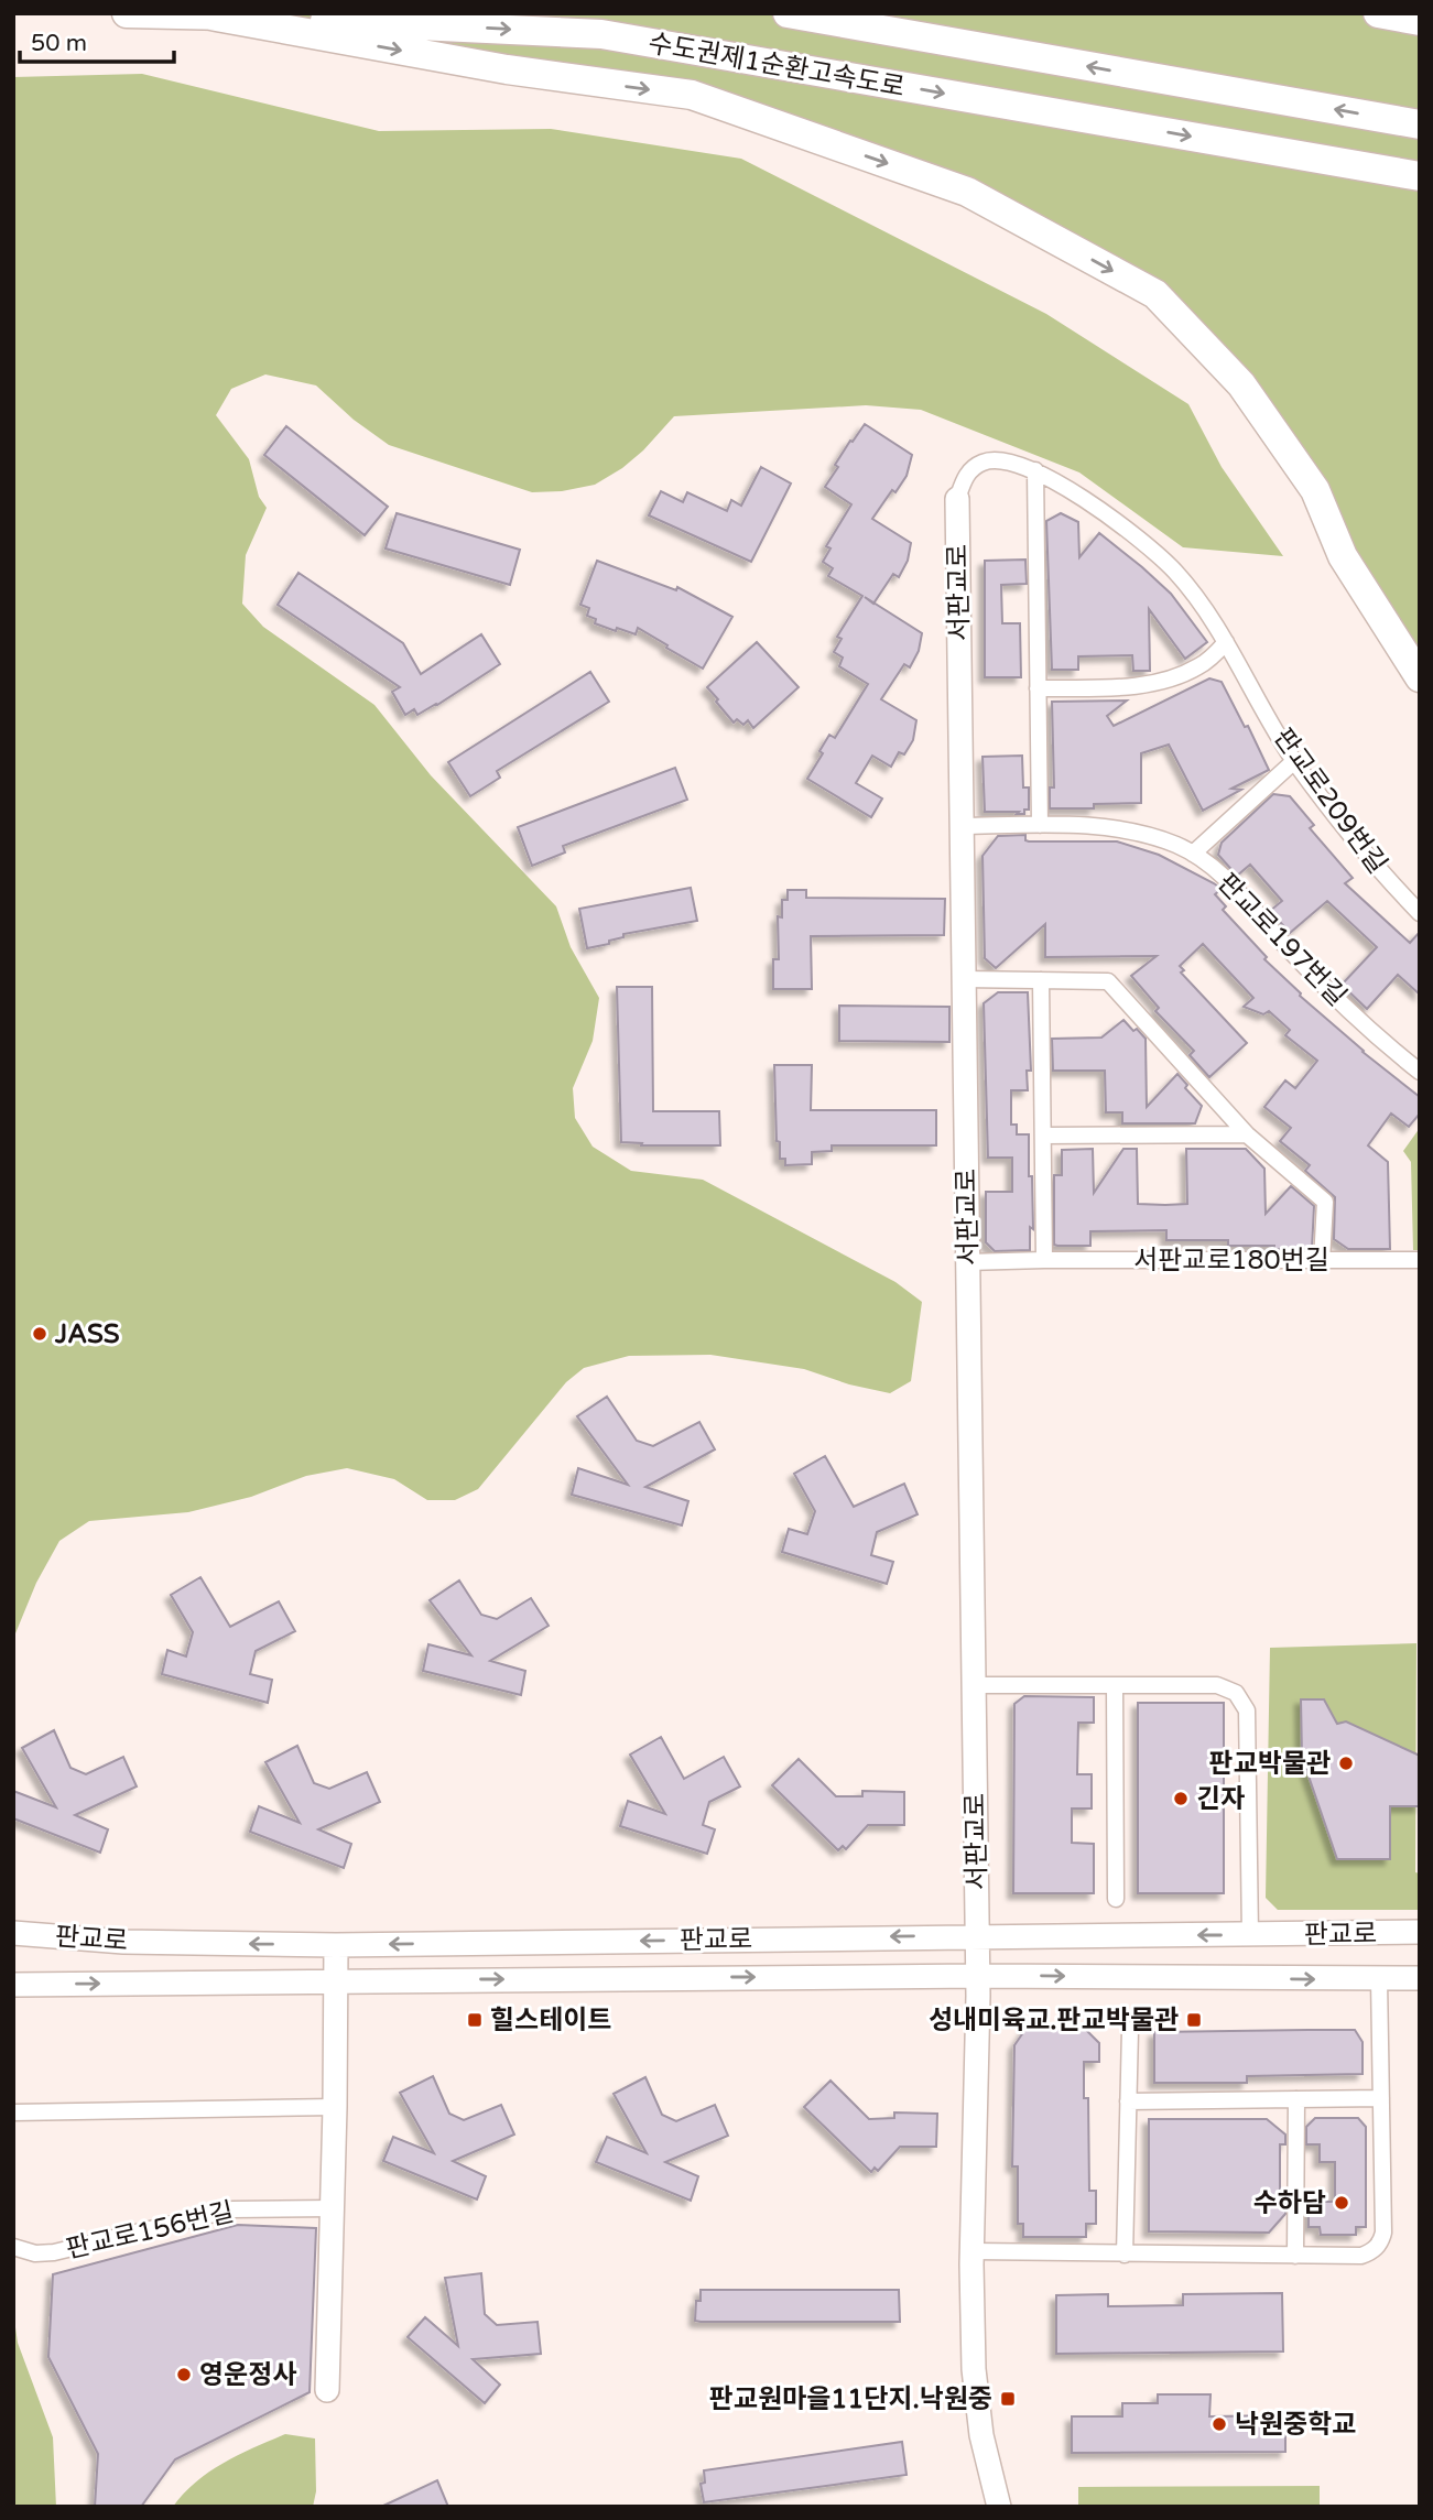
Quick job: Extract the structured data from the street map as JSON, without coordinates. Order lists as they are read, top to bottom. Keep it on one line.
{"streets":{"highway":["수도권제1순환고속도로"],"main road":["서판교로","판교로"],"street":["판교로209번길","판교로197번길","서판교로180번길","판교로156번길"]},"crossings":[["서판교로","판교로209번길"],["서판교로","판교로197번길"],["서판교로","서판교로180번길"],["서판교로","판교로"]],"places":{"other":["JASS","판교박물관","긴자","수하담","영운정사","낙원중학교"],"transit":["힐스테이트","성내미육교.판교박물관","판교원마을11단지.낙원중"]},"scale_bar":"50 m"}
